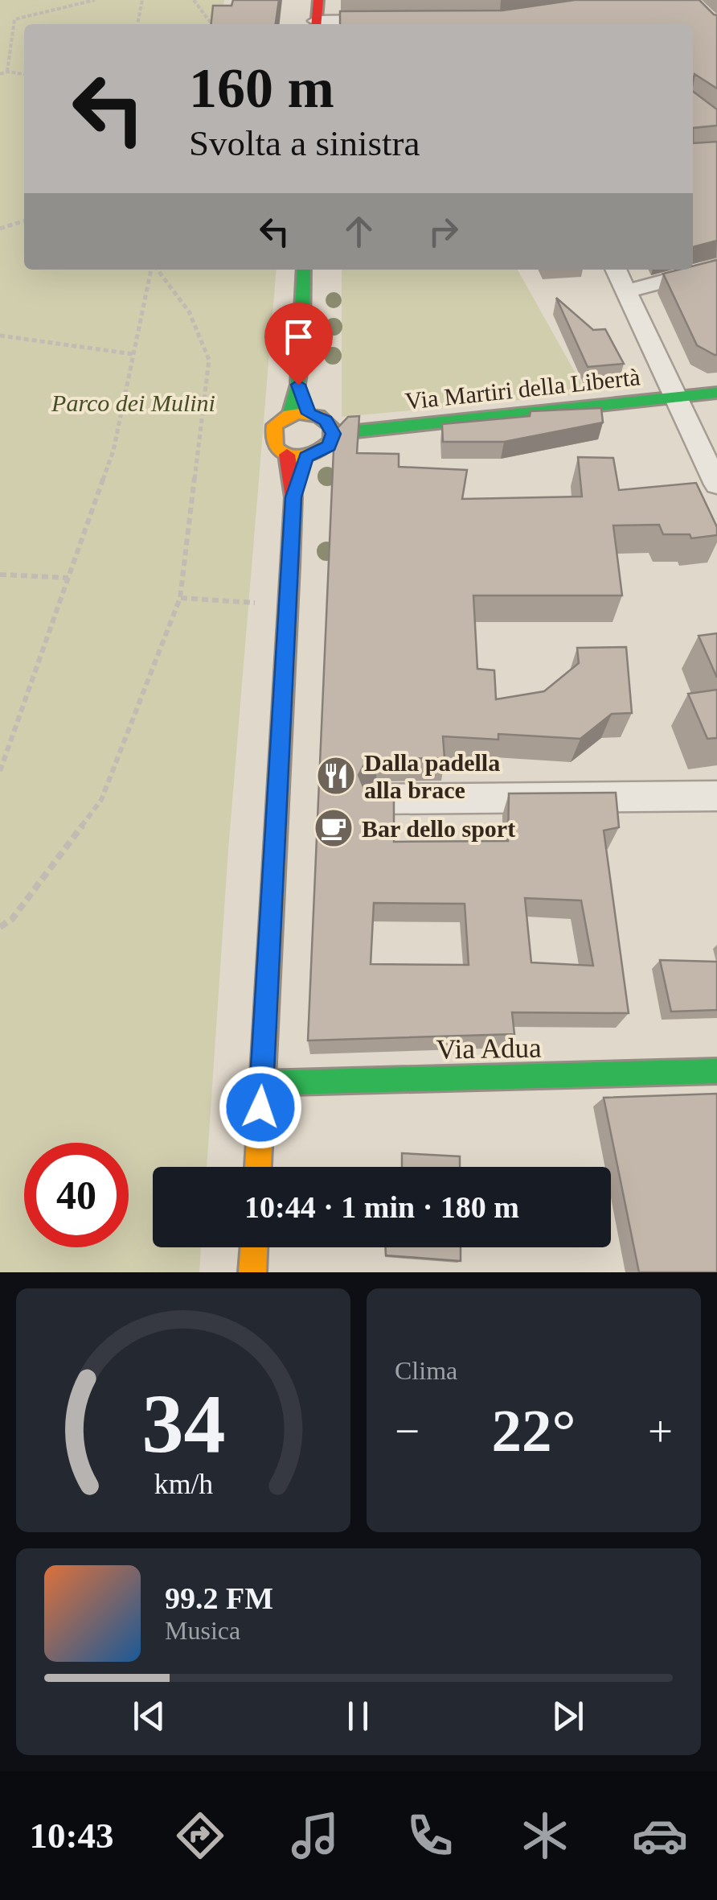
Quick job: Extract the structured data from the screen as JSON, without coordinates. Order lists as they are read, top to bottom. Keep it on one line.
{"streets":{"street":["Via Martiri della Libertà","Via Adua"]},"parks":["Parco dei Mulini"],"places":{"restaurant":["Dalla padella alla brace"],"cafe":["Bar dello sport"]},"page":{"turn":["160 m","Svolta a sinistra"],"limit":"40","trip":"10:44 · 1 min · 180 m","tile":"Clima","heat":["−","22°","+"],"song":["99.2 FM","Musica"],"tabs":"10:43","gauge":["34","km/h"]}}
